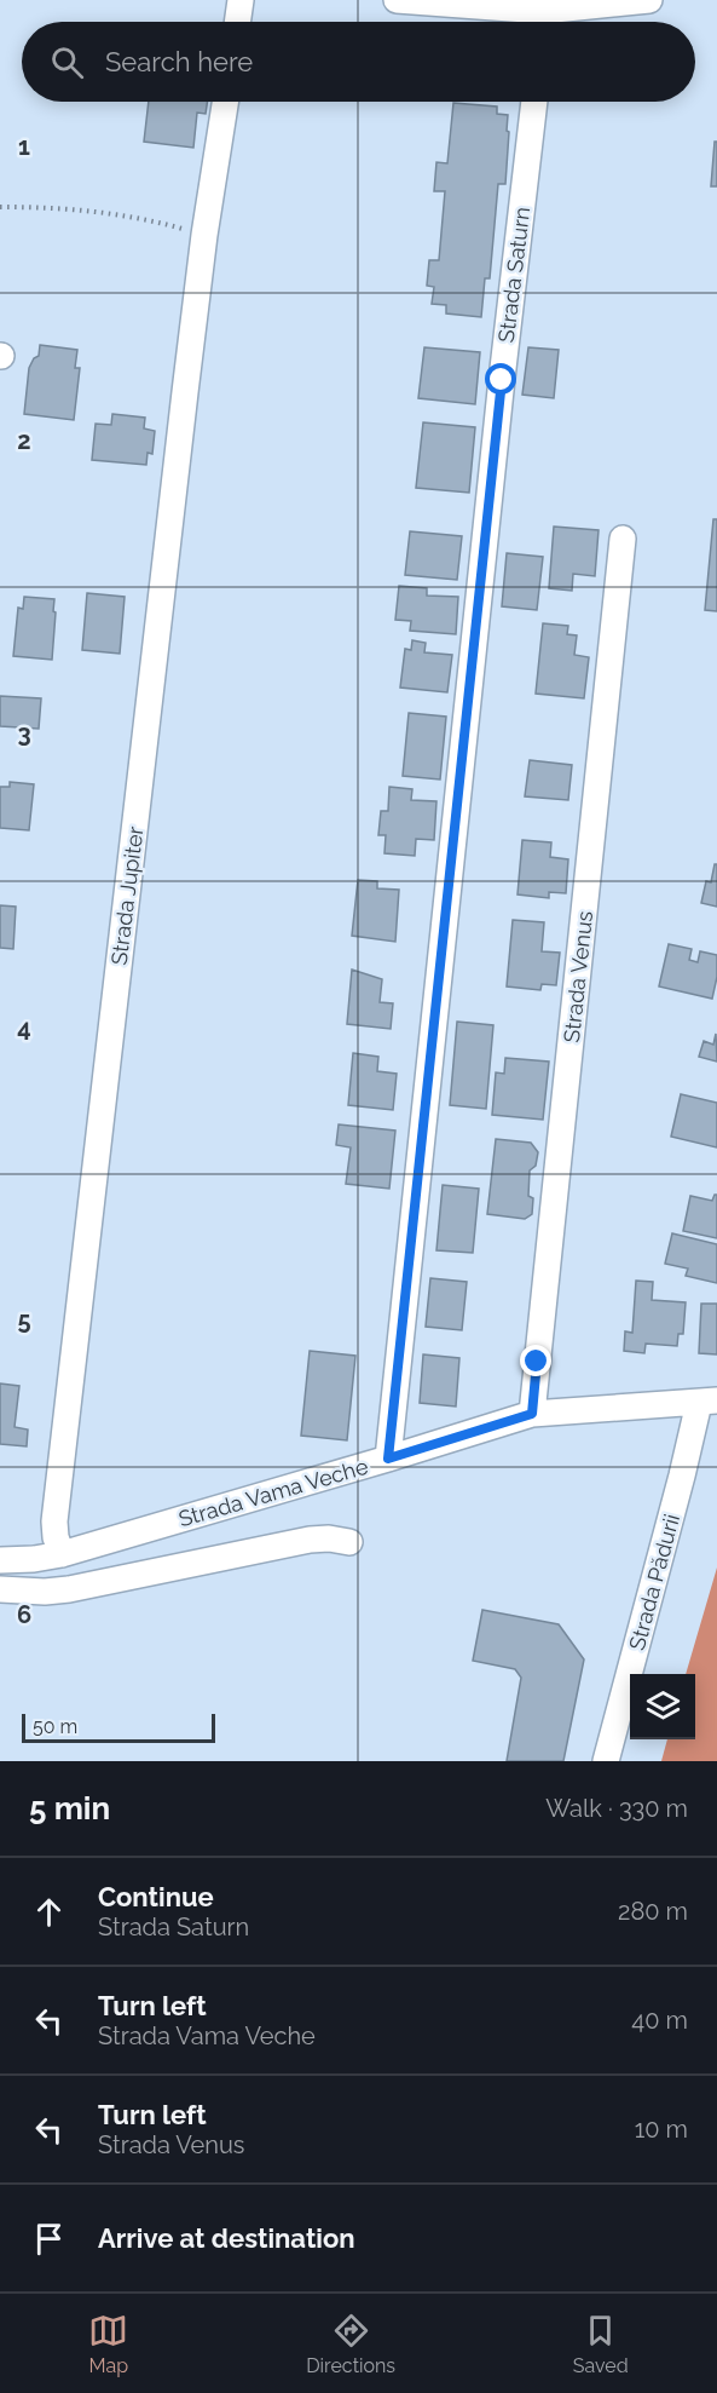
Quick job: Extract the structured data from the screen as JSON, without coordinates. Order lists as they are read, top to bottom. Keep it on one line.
{"streets":{"street":["Strada Saturn","Strada Jupiter","Strada Venus","Strada Vama Veche","Strada Pădurii"]},"crossings":[["Strada Saturn","Strada Vama Veche"],["Strada Jupiter","Strada Vama Veche"],["Strada Venus","Strada Vama Veche"],["Strada Vama Veche","Strada Pădurii"]],"scale_bar":"50 m","page":{"search":"Search here","scale":"50 m","heading":["5 min","Walk · 330 m"],"list":[["Continue","Strada Saturn","280 m"],["Turn left","Strada Vama Veche","40 m"],["Turn left","Strada Venus","10 m"],"Arrive at destination"],"nav":["Map","Directions","Saved"]},"grid":{"rows":["1","2","3","4","5","6"]}}
